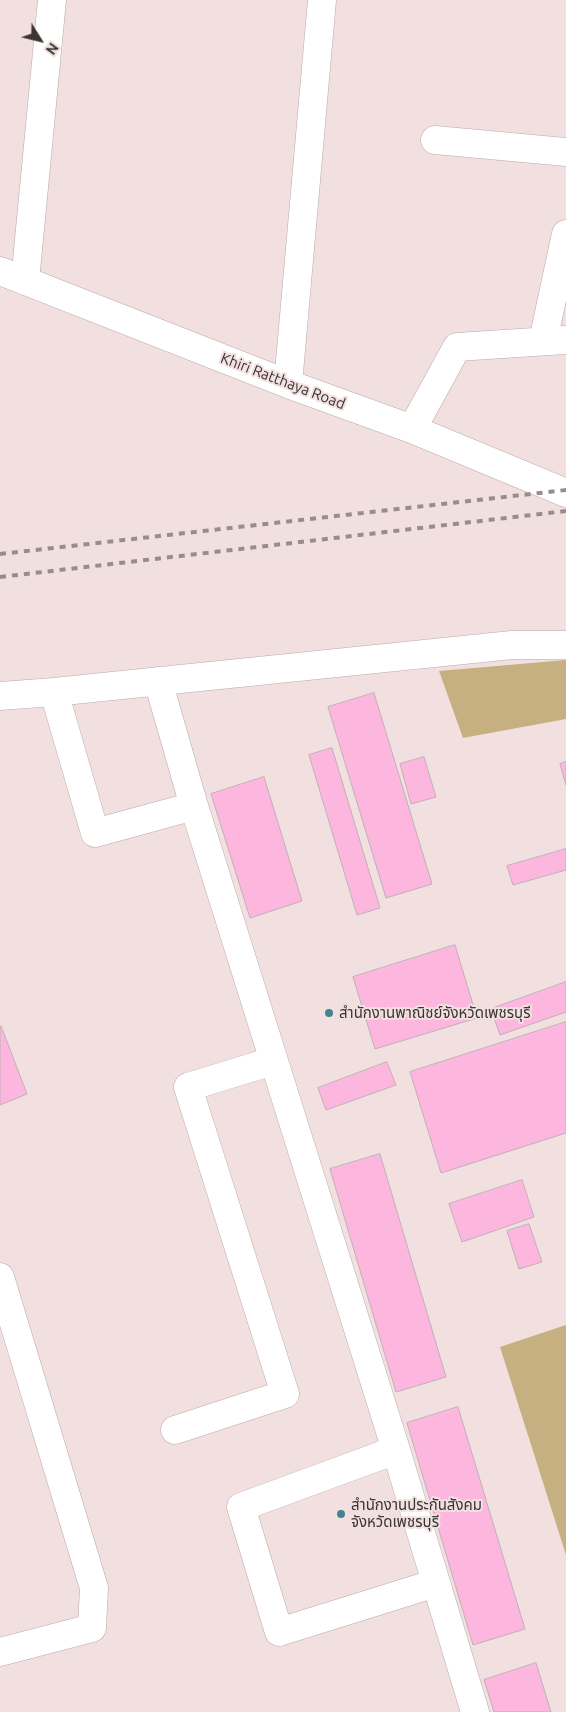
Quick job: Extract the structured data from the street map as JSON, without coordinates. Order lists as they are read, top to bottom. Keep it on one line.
{"streets":{"street":["Khiri Ratthaya Road"]},"places":["สำนักงานพาณิชย์จังหวัดเพชรบุรี","สำนักงานประกันสังคม จังหวัดเพชรบุรี"],"north":"bottom right"}
